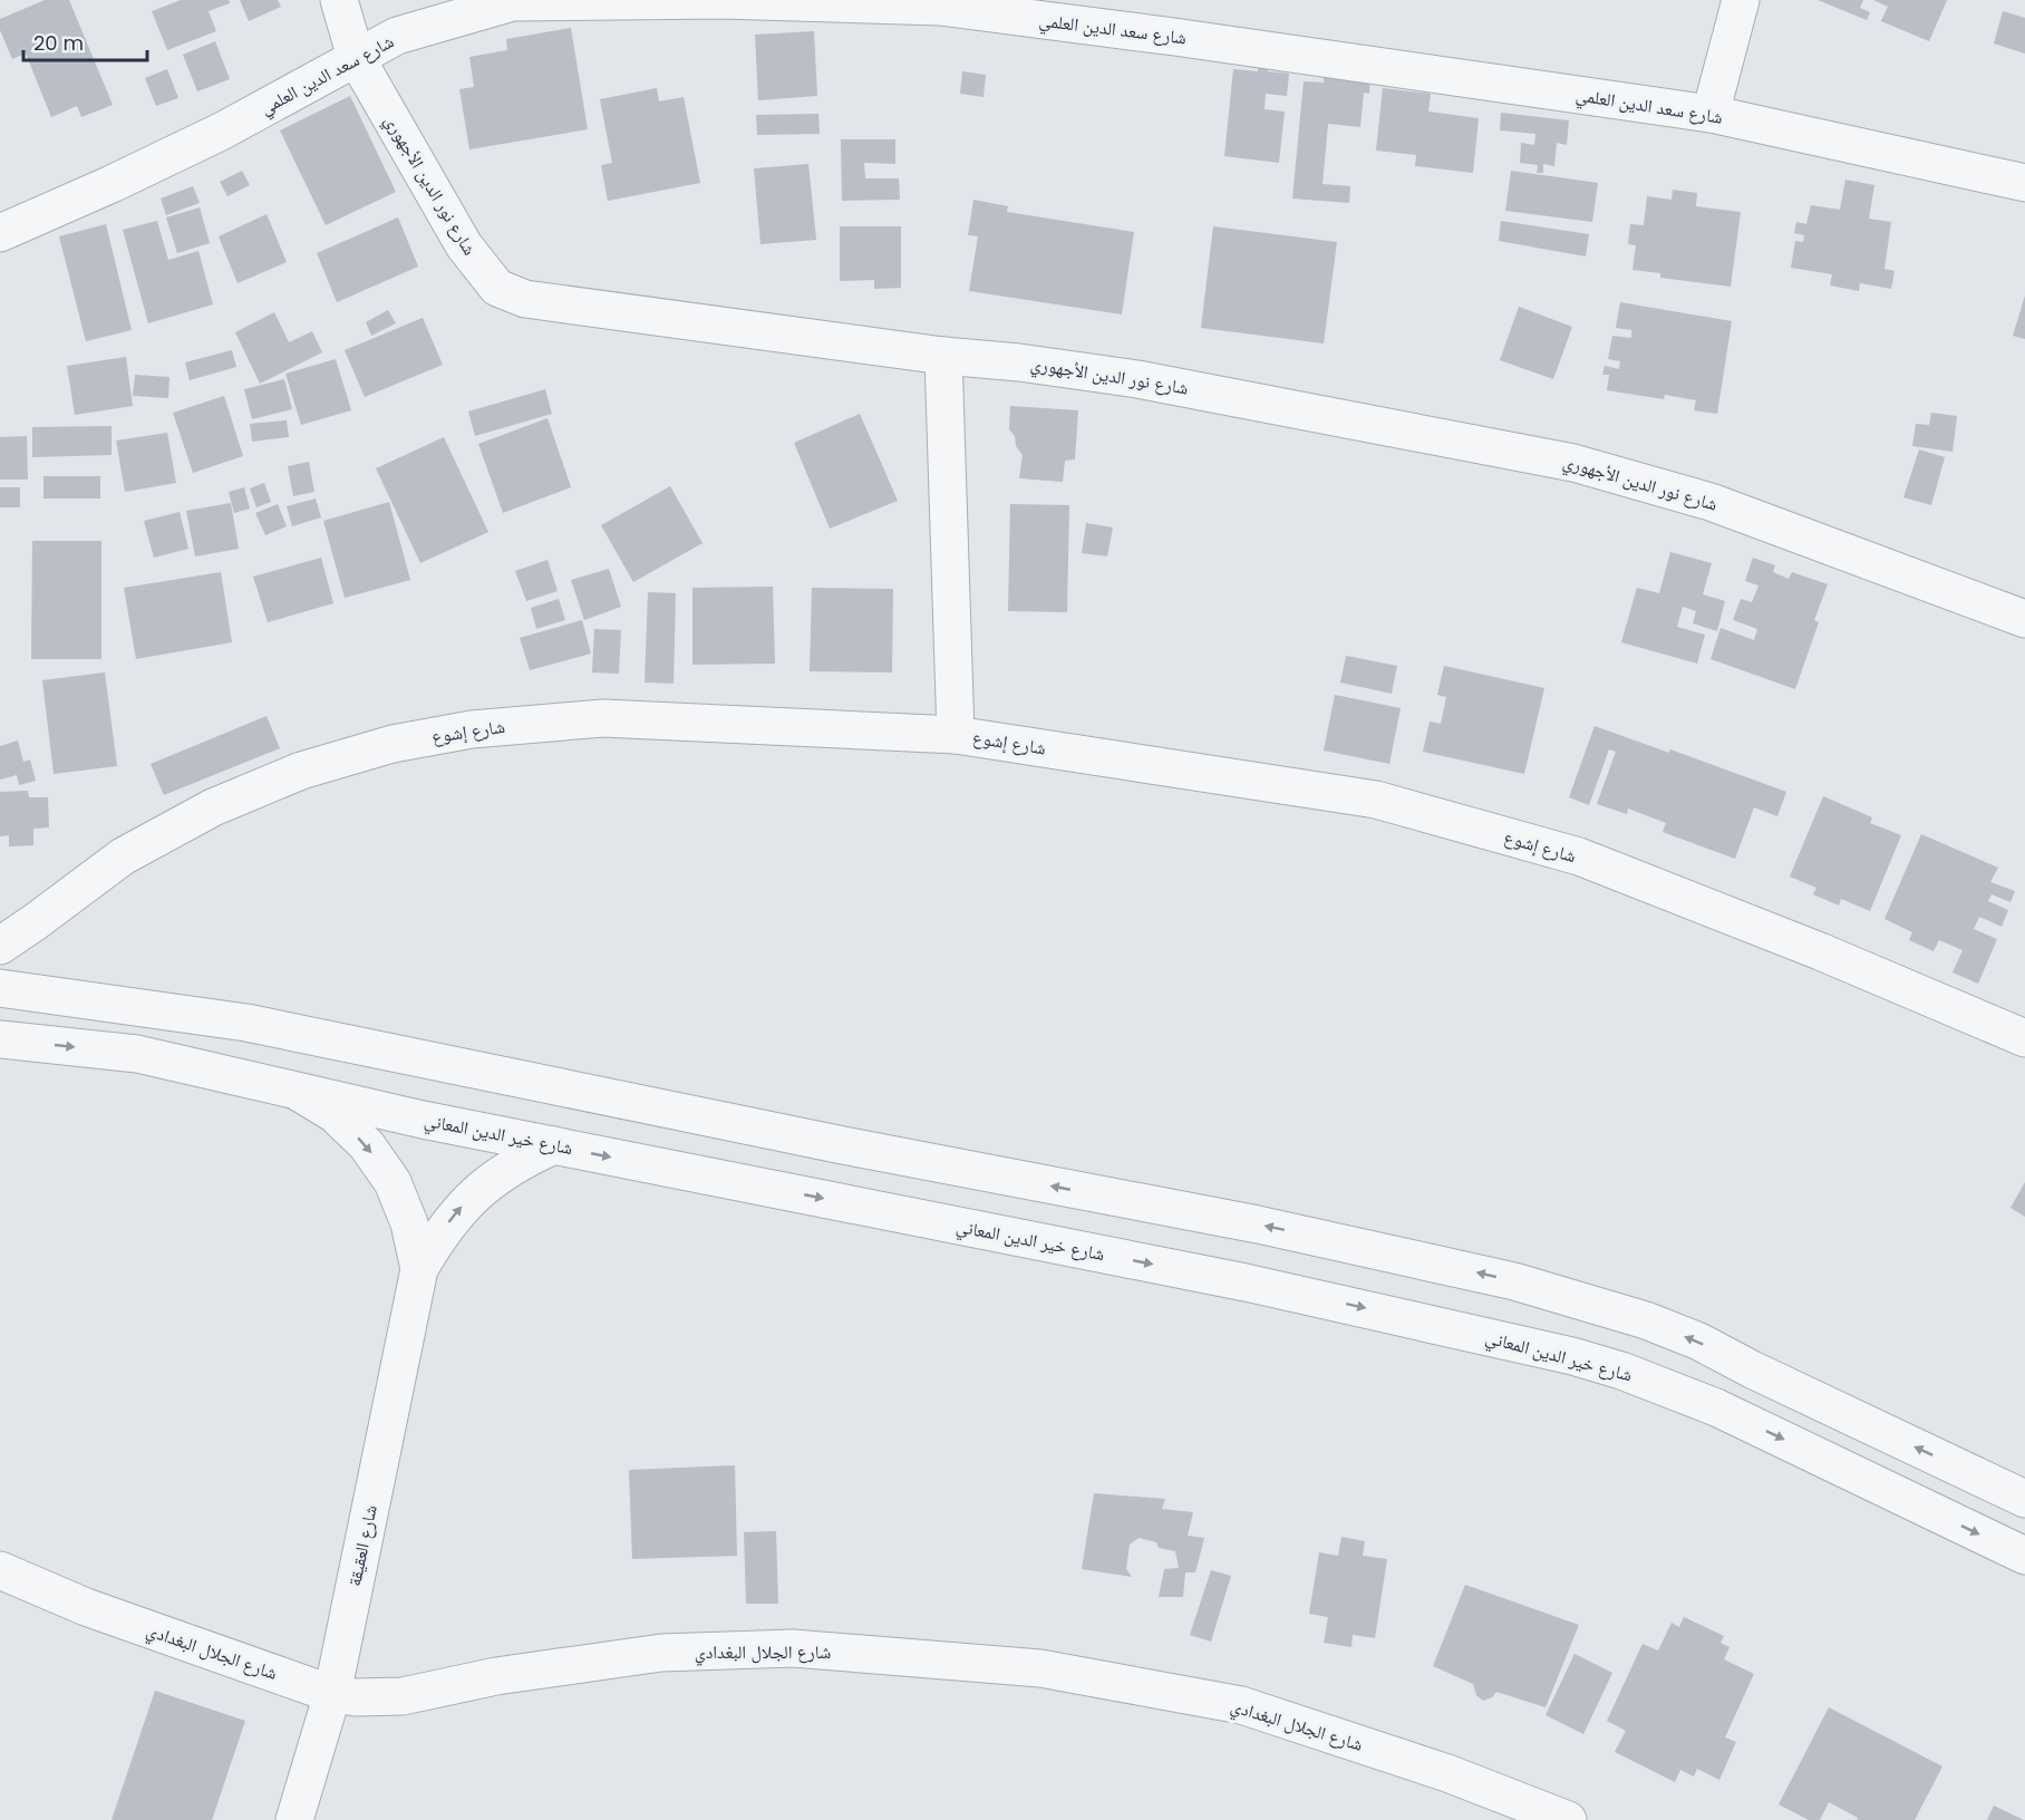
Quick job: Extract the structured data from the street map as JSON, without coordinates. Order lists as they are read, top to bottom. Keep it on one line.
{"streets":{"street":["شارع سعد الدين العلمي","شارع نور الدين الأجهوري","شارع إشوع","شارع خير الدين المعاني","شارع العقيقة","شارع الجلال البغدادي"]},"crossings":[["شارع سعد الدين العلمي","شارع نور الدين الأجهوري"],["شارع خير الدين المعاني","شارع العقيقة"],["شارع العقيقة","شارع الجلال البغدادي"]],"scale_bar":"20 m"}
